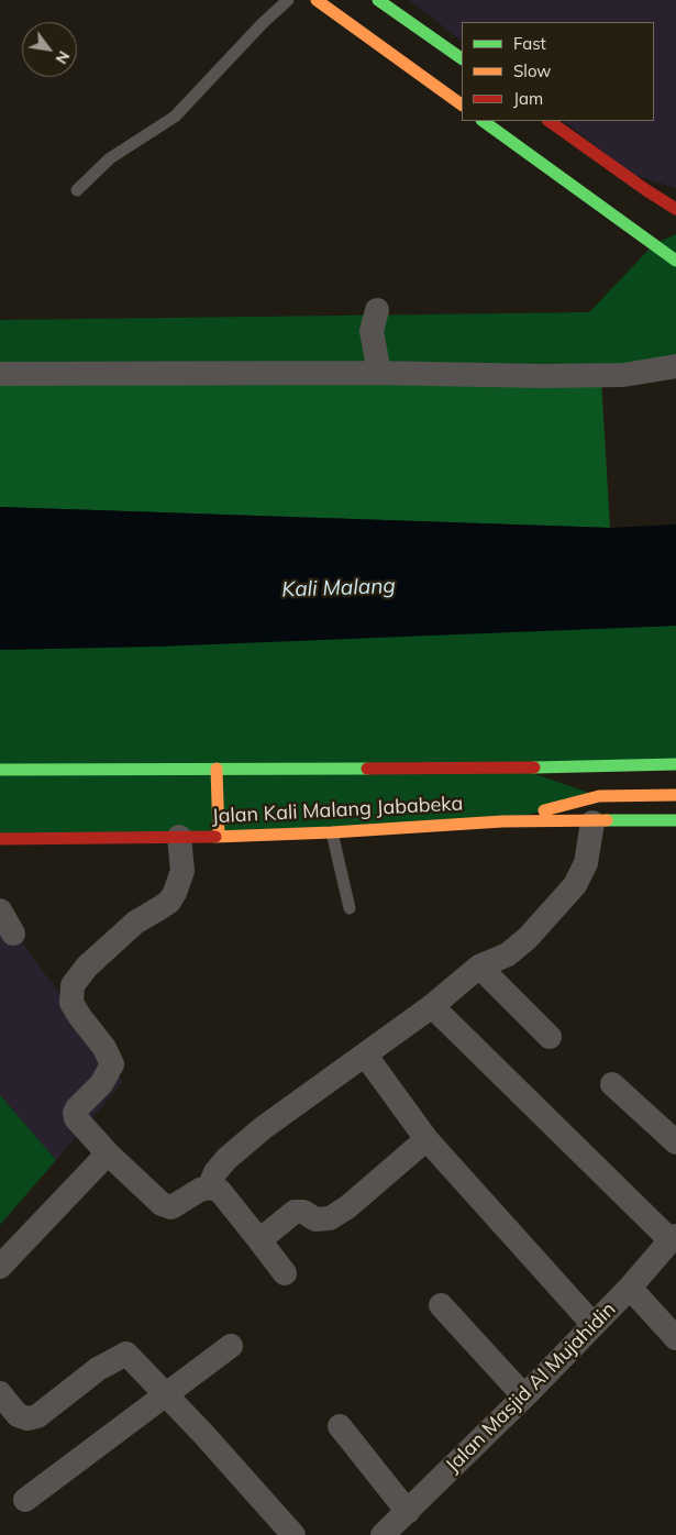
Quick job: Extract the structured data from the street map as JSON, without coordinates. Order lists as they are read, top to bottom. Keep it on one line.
{"streets":{"main road":["Jalan Kali Malang Jababeka"],"street":["Jalan Masjid Al Mujahidin"]},"water":["Kali Malang"],"legend":["Fast","Slow","Jam"],"north":"bottom right"}
